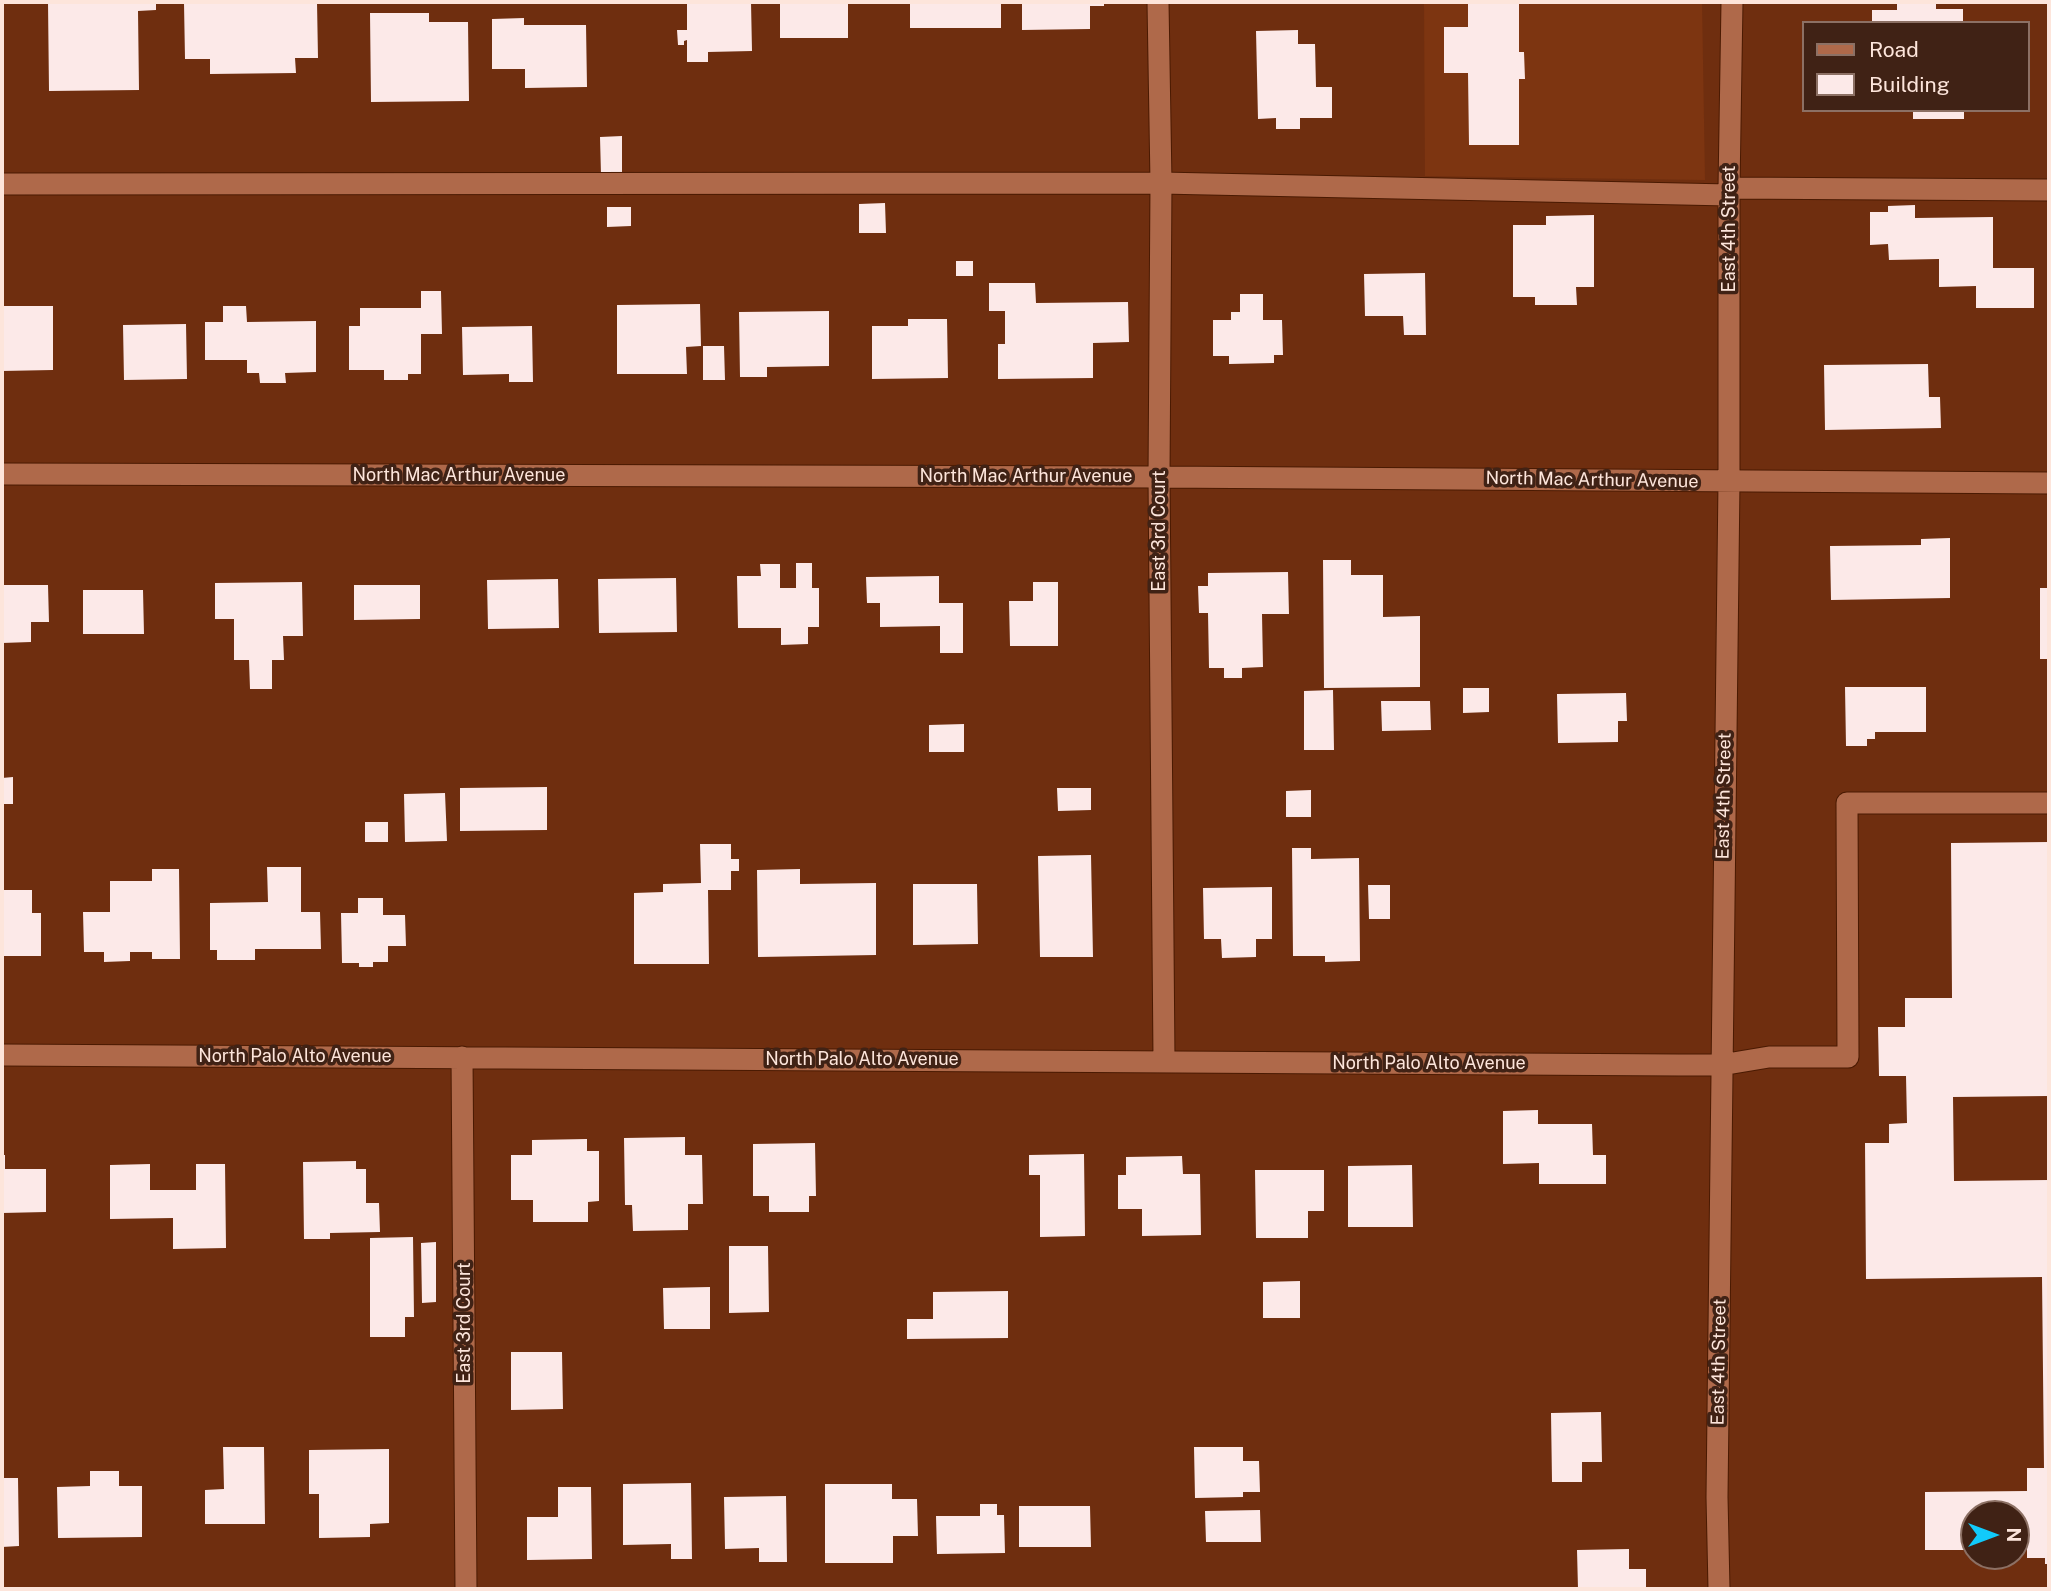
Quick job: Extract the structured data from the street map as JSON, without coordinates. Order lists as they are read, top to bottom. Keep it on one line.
{"streets":{"street":["East 4th Street","North Mac Arthur Avenue","East 3rd Court","North Palo Alto Avenue"]},"crossings":[["East 4th Street","North Mac Arthur Avenue"],["East 4th Street","North Palo Alto Avenue"],["North Mac Arthur Avenue","East 3rd Court"],["East 3rd Court","North Palo Alto Avenue"]],"legend":["Road","Building"],"north":"right"}
